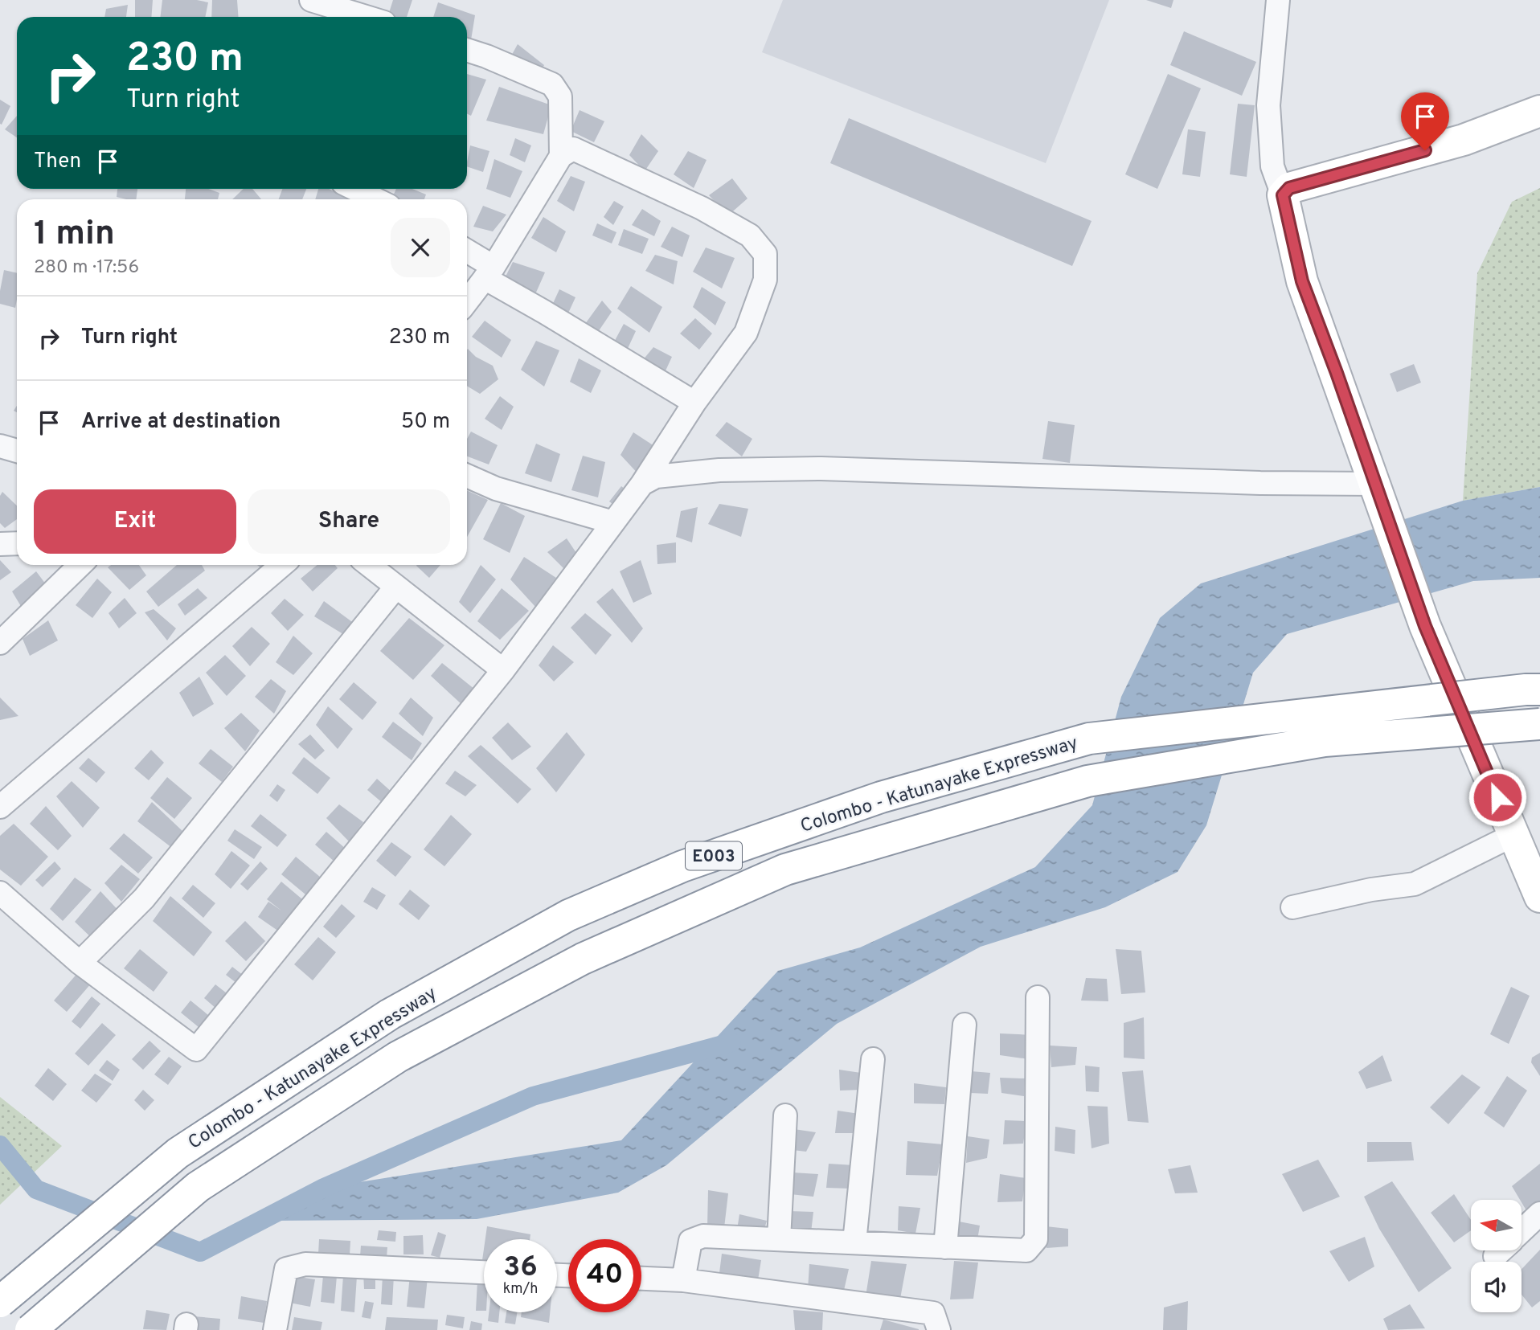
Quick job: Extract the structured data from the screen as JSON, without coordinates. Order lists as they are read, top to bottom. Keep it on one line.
{"streets":{"main road":["Colombo - Katunayake Expressway","E003"]},"north":"left","page":{"turn":["230 m","Turn right"],"then":"Then","heading":["1 min","280 m · 17:56"],"list":[{"name":"Turn right","value":"230 m"},{"name":"Arrive at destination","value":"50 m"}],"buttons":["Exit","Share"],"speed":"36 km/h","limit":"40"}}
